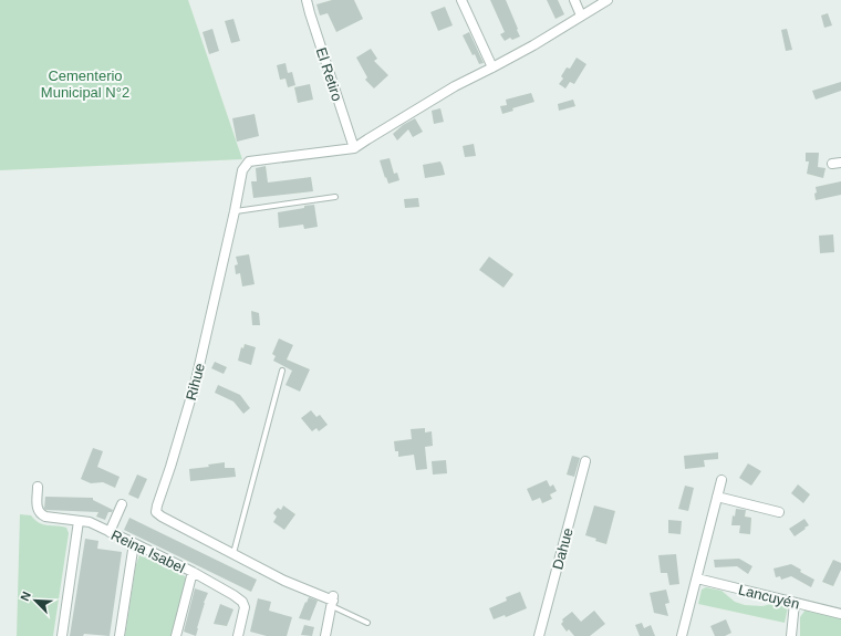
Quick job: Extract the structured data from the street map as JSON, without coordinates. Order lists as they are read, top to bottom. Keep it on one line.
{"streets":{"street":["El Retiro","Rihue","Dahue","Reina Isabel","Lancuyén"]},"crossings":[["El Retiro","Rihue"]],"parks":["Cementerio Municipal N°2"],"north":"top left"}
